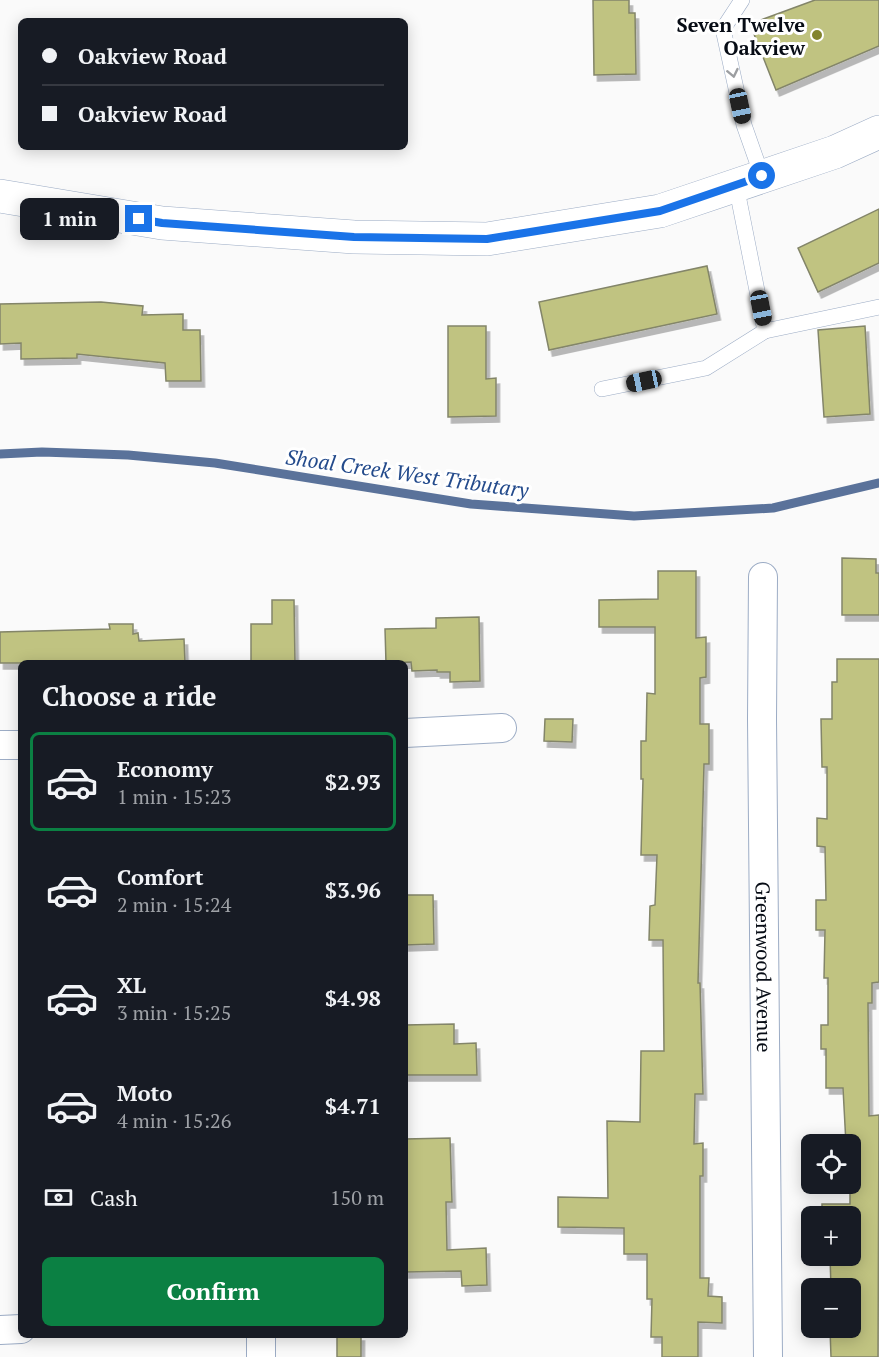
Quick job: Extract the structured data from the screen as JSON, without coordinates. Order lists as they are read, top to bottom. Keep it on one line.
{"streets":{"street":["Greenwood Avenue"]},"water":["Shoal Creek West Tributary"],"places":["Seven Twelve Oakview"],"page":{"banner":["Oakview Road","Oakview Road"],"bubble":"1 min","heading":"Choose a ride","list":[{"name":"Economy","note":"1 min · 15:23","value":"$2.93"},{"name":"Comfort","note":"2 min · 15:24","value":"$3.96"},{"name":"XL","note":"3 min · 15:25","value":"$4.98"},{"name":"Moto","note":"4 min · 15:26","value":"$4.71"}],"map_buttons":["+","−"],"pay":["Cash","150 m"],"buttons":"Confirm"}}
